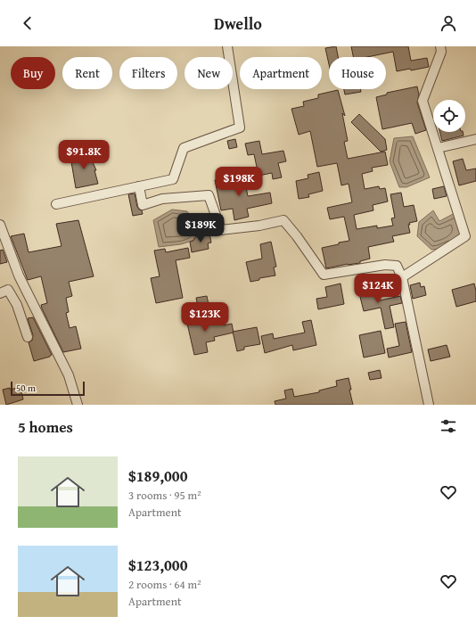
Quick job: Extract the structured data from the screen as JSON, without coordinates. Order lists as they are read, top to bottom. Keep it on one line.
{"scale_bar":"50 m","page":{"header":"Dwello","chip":["Buy","Rent","Filters","New","Apartment","House"],"price":["$91.8K","$198K","$189K","$124K","$123K"],"scale":"50 m","heading":"5 homes","list":[{"name":"$189,000","note":"3 rooms · 95 m² · Apartment"},{"name":"$123,000","note":"2 rooms · 64 m² · Apartment"}]}}
